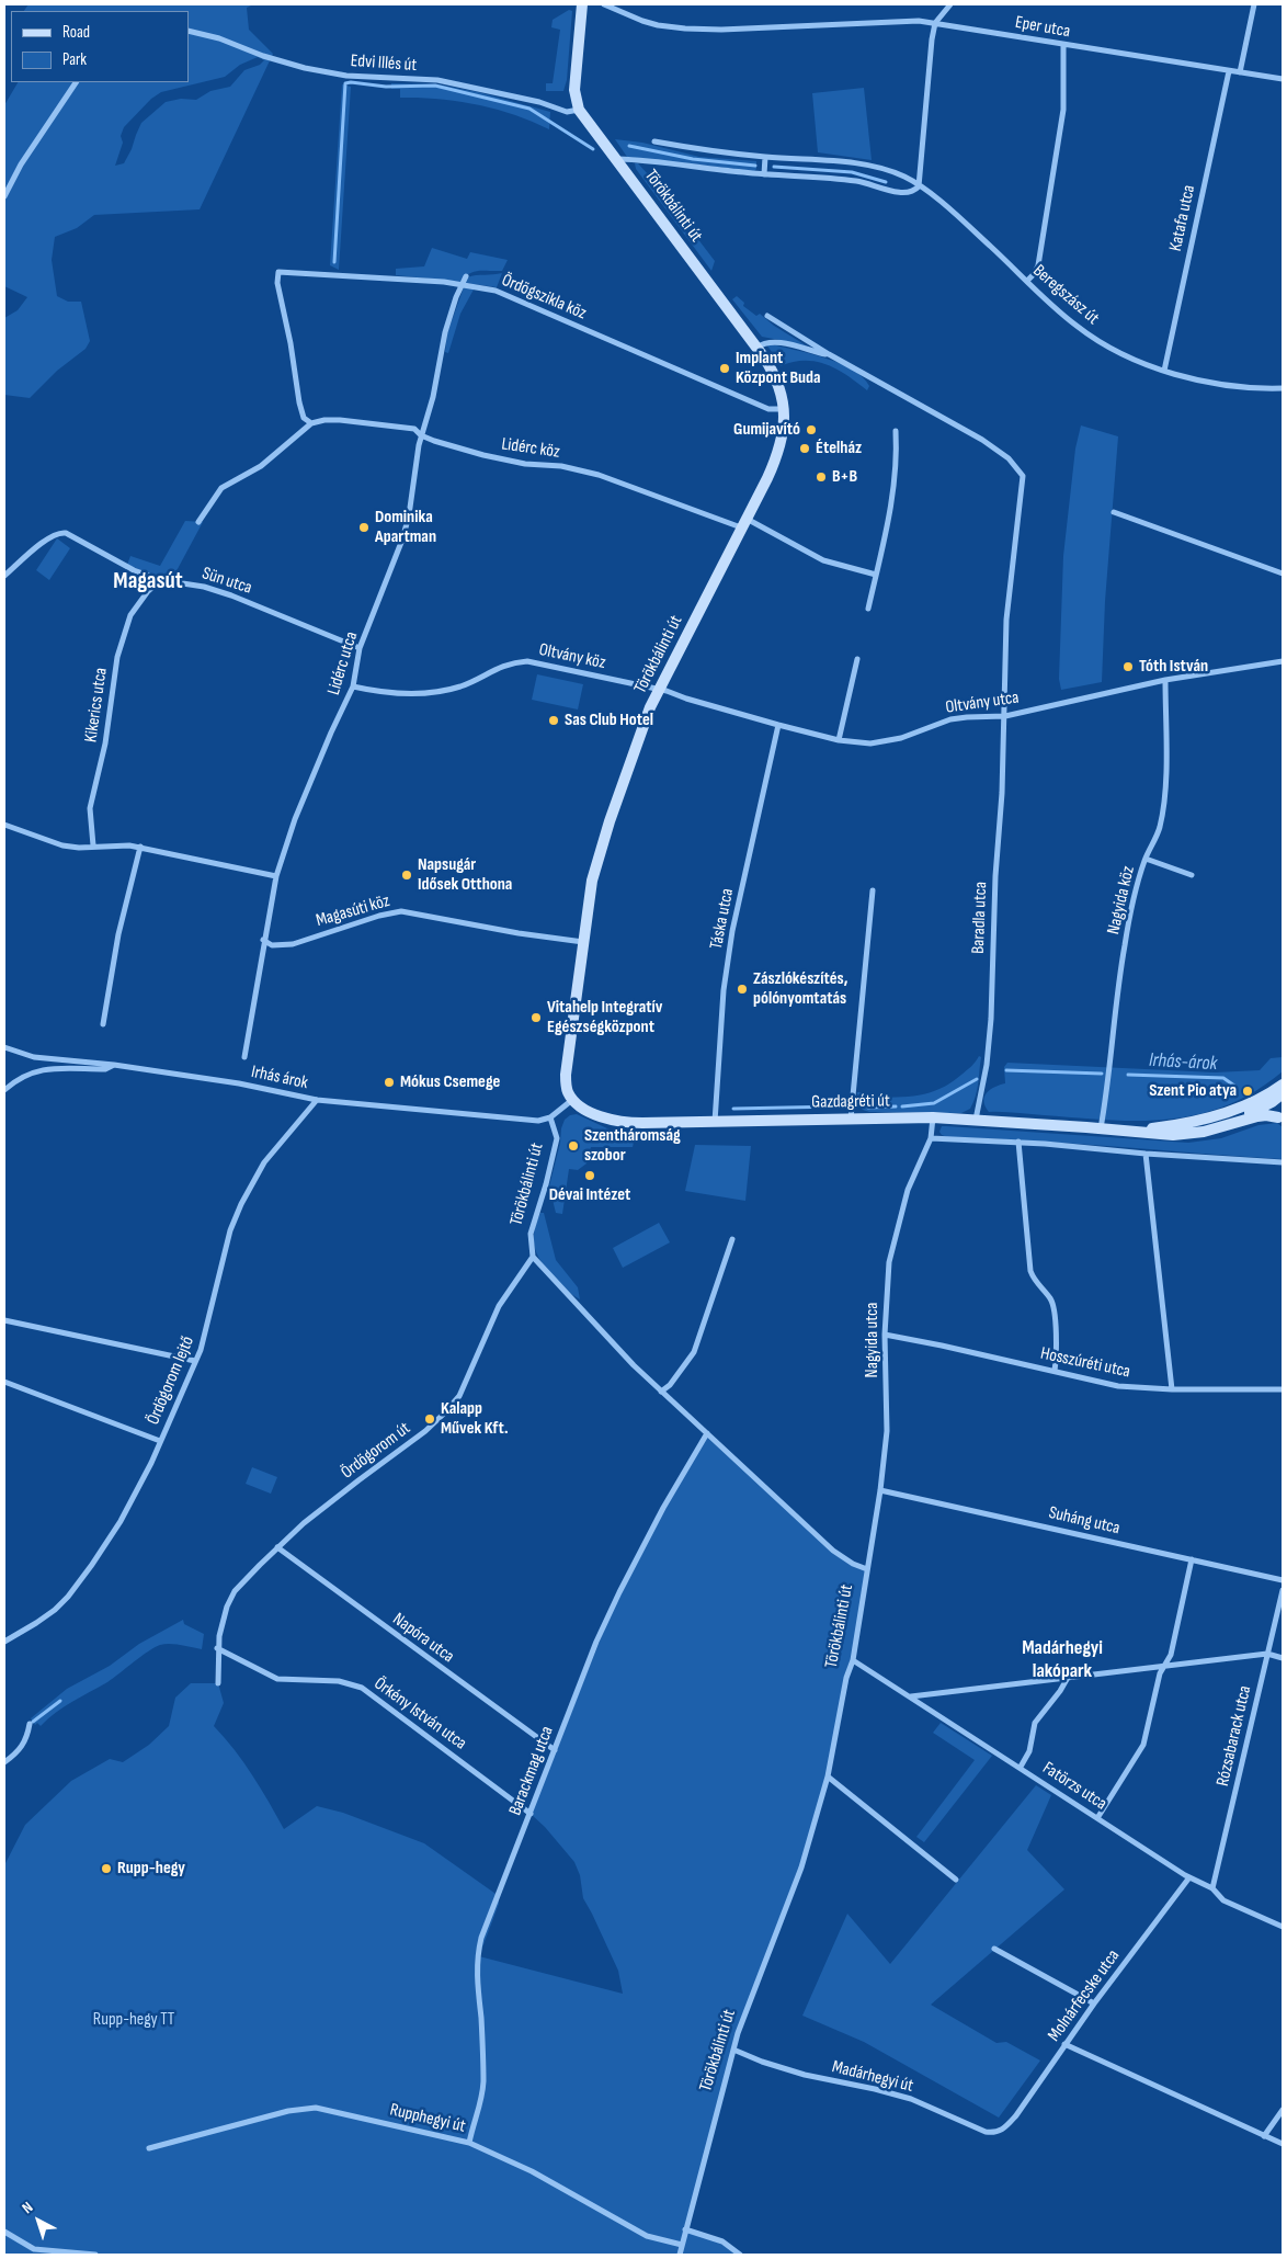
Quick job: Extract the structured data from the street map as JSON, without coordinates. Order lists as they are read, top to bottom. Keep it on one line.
{"streets":{"street":["Eper utca","Edvi Illés út","Törökbálinti út","Katafa utca","Beregszász út","Ördögszikla köz","Lidérc köz","Sün utca","Oltvány köz","Lidérc utca","Oltvány utca","Kikerics utca","Nagyida köz","Magasúti köz","Baradla utca","Táska utca","Irhás árok","Gazdagréti út","Nagyida utca","Hosszúréti utca","Ördögorom lejtő","Ördögorom út","Suháng utca","Napóra utca","Örkény István utca","Rózsabarack utca","Barackmag utca","Fatörzs utca","Molnárfecske utca","Madárhegyi út","Rupphegyi út"]},"crossings":[["Eper utca","Katafa utca"],["Edvi Illés út","Törökbálinti út"],["Törökbálinti út","Ördögszikla köz"],["Törökbálinti út","Lidérc köz"],["Törökbálinti út","Oltvány köz"],["Törökbálinti út","Oltvány utca"],["Törökbálinti út","Magasúti köz"],["Törökbálinti út","Irhás árok"],["Törökbálinti út","Gazdagréti út"],["Törökbálinti út","Nagyida utca"],["Törökbálinti út","Ördögorom út"],["Törökbálinti út","Barackmag utca"],["Törökbálinti út","Fatörzs utca"],["Törökbálinti út","Madárhegyi út"],["Törökbálinti út","Rupphegyi út"],["Katafa utca","Beregszász út"],["Ördögszikla köz","Lidérc köz"],["Ördögszikla köz","Lidérc utca"],["Lidérc köz","Lidérc utca"],["Sün utca","Lidérc utca"],["Sün utca","Kikerics utca"],["Oltvány köz","Lidérc utca"],["Oltvány köz","Oltvány utca"],["Lidérc utca","Magasúti köz"],["Oltvány utca","Nagyida köz"],["Oltvány utca","Baradla utca"],["Oltvány utca","Táska utca"],["Nagyida köz","Gazdagréti út"],["Baradla utca","Gazdagréti út"],["Táska utca","Gazdagréti út"],["Irhás árok","Ördögorom lejtő"],["Gazdagréti út","Nagyida utca"],["Nagyida utca","Hosszúréti utca"],["Nagyida utca","Suháng utca"],["Ördögorom út","Napóra utca"],["Ördögorom út","Örkény István utca"],["Napóra utca","Barackmag utca"],["Örkény István utca","Barackmag utca"],["Rózsabarack utca","Fatörzs utca"],["Barackmag utca","Rupphegyi út"],["Fatörzs utca","Molnárfecske utca"],["Molnárfecske utca","Madárhegyi út"]],"districts":["Magasút","Madárhegyi lakópark"],"water":["Irhás-árok"],"parks":["Rupp-hegy TT"],"places":["Implant Központ Buda","Gumijavító","Ételház","B+B","Dominika Apartman","Tóth István","Sas Club Hotel","Napsugár Idősek Otthona","Zászlókészítés, pólónyomtatás","Vitahelp Integratív Egészségközpont","Mókus Csemege","Szent Pio atya","Szentháromság szobor","Dévai Intézet","Kalapp Művek Kft.","Rupp-hegy"],"legend":["Road","Park"],"north":"top left"}
